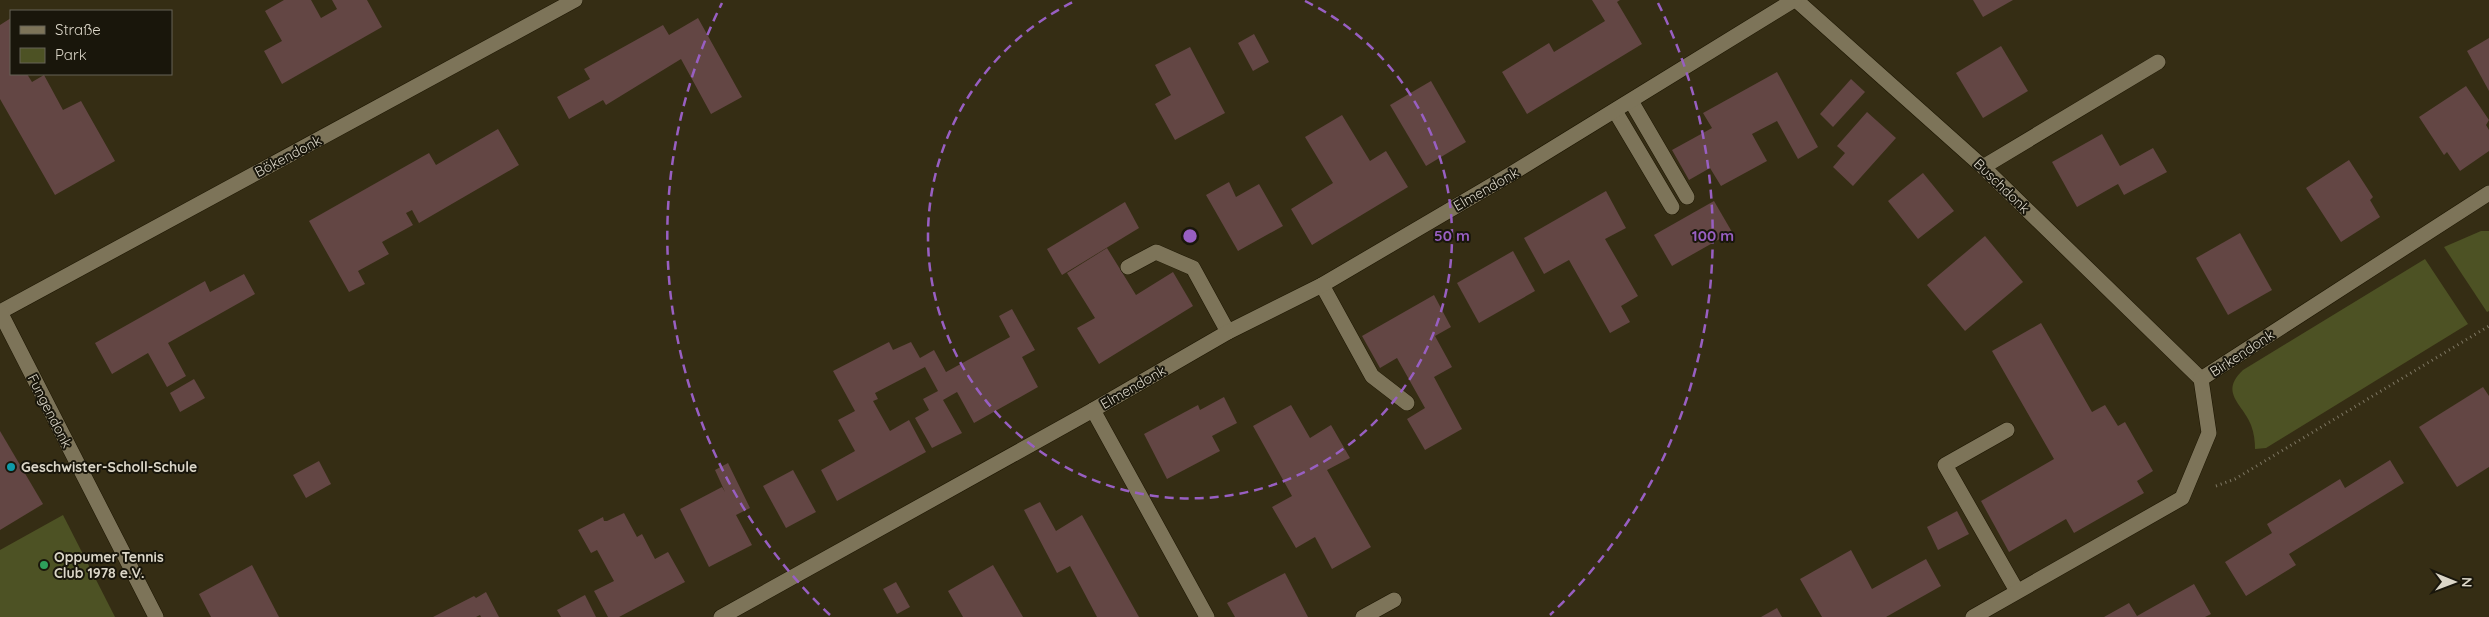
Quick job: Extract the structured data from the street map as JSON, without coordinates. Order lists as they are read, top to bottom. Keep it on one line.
{"streets":{"street":["Bökendonk","Buschdonk","Elmendonk","Birkendonk","Fungendonk"]},"crossings":[["Bökendonk","Fungendonk"],["Buschdonk","Elmendonk"],["Buschdonk","Birkendonk"]],"places":["Geschwister-Scholl-Schule","Oppumer Tennis Club 1978 e.V."],"legend":["Straße","Park"],"north":"right","rings":["50 m","100 m"]}
